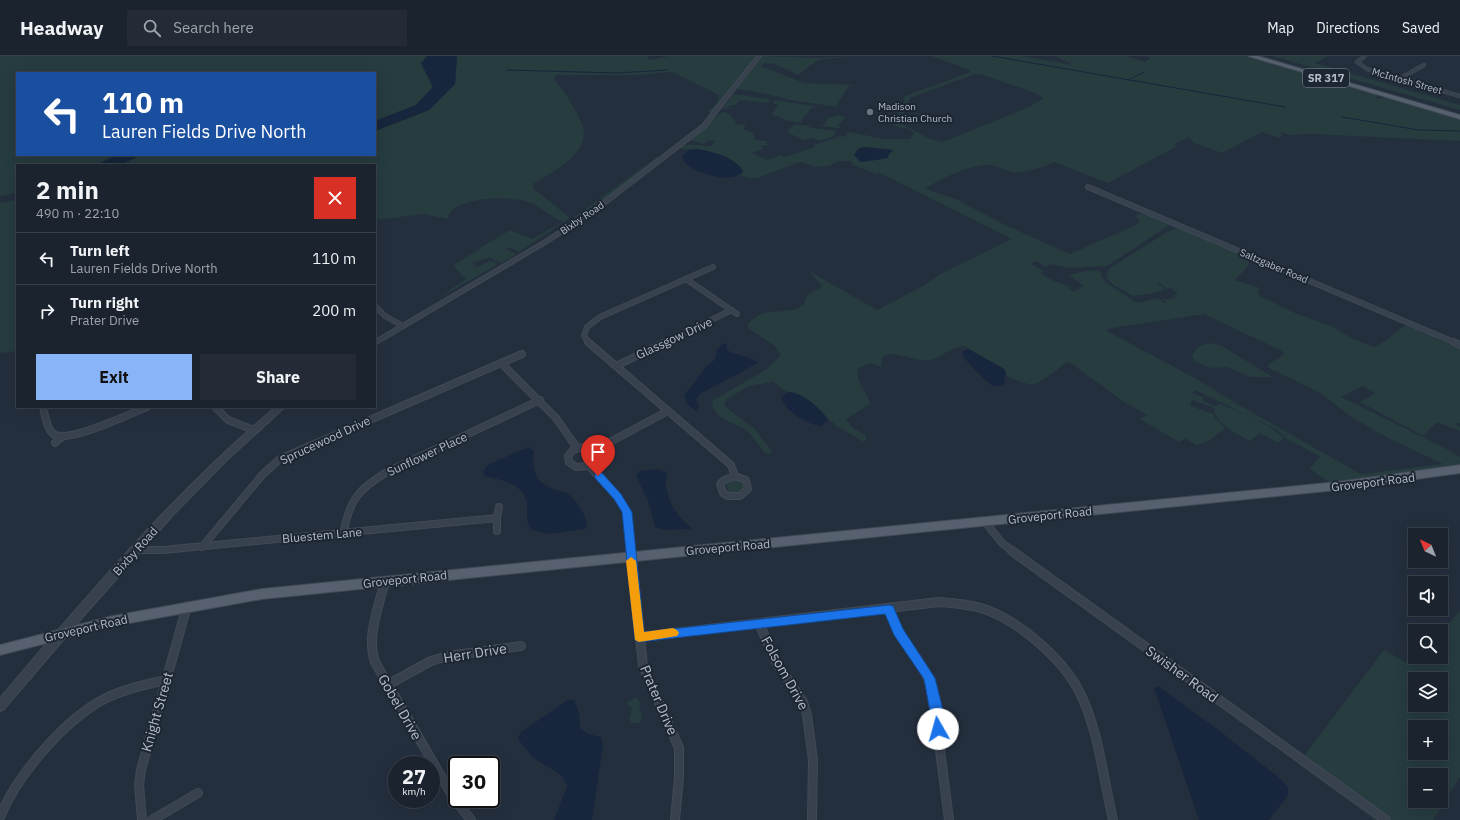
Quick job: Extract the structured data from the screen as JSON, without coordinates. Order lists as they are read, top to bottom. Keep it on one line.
{"streets":{"main road":["SR 317","Groveport Road"],"street":["McIntosh Street","Bixby Road","Saltzgaber Road","Glassgow Drive","Sprucewood Drive","Sunflower Place","Bluestem Lane","Herr Drive","Folsom Drive","Swisher Road","Prater Drive","Gobel Drive","Knight Street"]},"crossings":[["Bixby Road","Groveport Road"],["Bixby Road","Bluestem Lane"],["Sprucewood Drive","Bluestem Lane"],["Sunflower Place","Bluestem Lane"],["Groveport Road","Swisher Road"],["Groveport Road","Prater Drive"],["Groveport Road","Gobel Drive"],["Groveport Road","Knight Street"],["Herr Drive","Gobel Drive"]],"places":["Madison Christian Church"],"north":"top left","page":{"header":"Headway","search":"Search here","nav":["Map","Directions","Saved"],"turn":["110 m","Lauren Fields Drive North"],"heading":["2 min","490 m · 22:10"],"list":[{"name":"Turn left","note":"Lauren Fields Drive North","value":"110 m"},{"name":"Turn right","note":"Prater Drive","value":"200 m"}],"buttons":["Exit","Share"],"map_buttons":["+","−"],"speed":"27 km/h","limit":"30"}}
